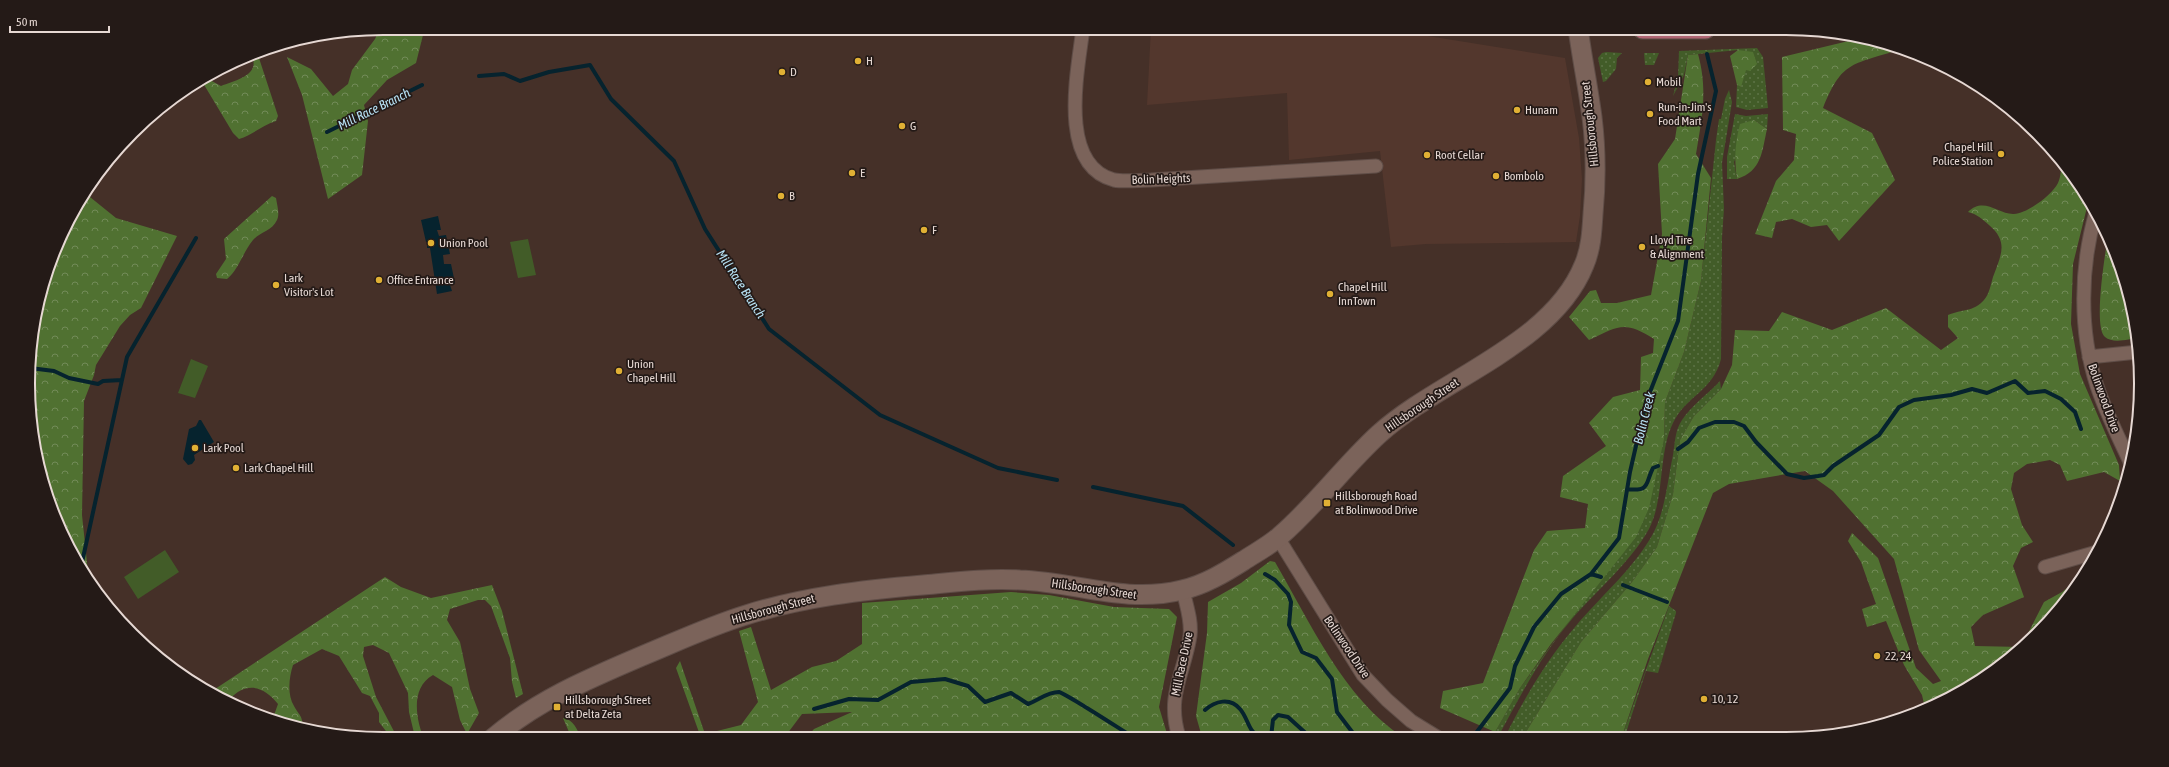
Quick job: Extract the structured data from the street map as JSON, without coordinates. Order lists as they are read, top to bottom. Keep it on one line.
{"streets":{"street":["Hillsborough Street","Bolin Heights","Bolinwood Drive","Mill Race Drive"]},"crossings":[["Hillsborough Street","Bolinwood Drive"],["Hillsborough Street","Mill Race Drive"]],"water":["Mill Race Branch","Bolin Creek"],"places":{"other":["H","D","Mobil","Hunam","Run-in-Jim's Food Mart","G","Chapel Hill Police Station","Root Cellar","E","Bombolo","B","F","Union Pool","Lloyd Tire & Alignment","Office Entrance","Lark Visitor's Lot","Chapel Hill InnTown","Union Chapel Hill","Lark Pool","Lark Chapel Hill","22, 24","10, 12"],"transit":["Hillsborough Road at Bolinwood Drive","Hillsborough Street at Delta Zeta"]},"scale_bar":"50 m"}
